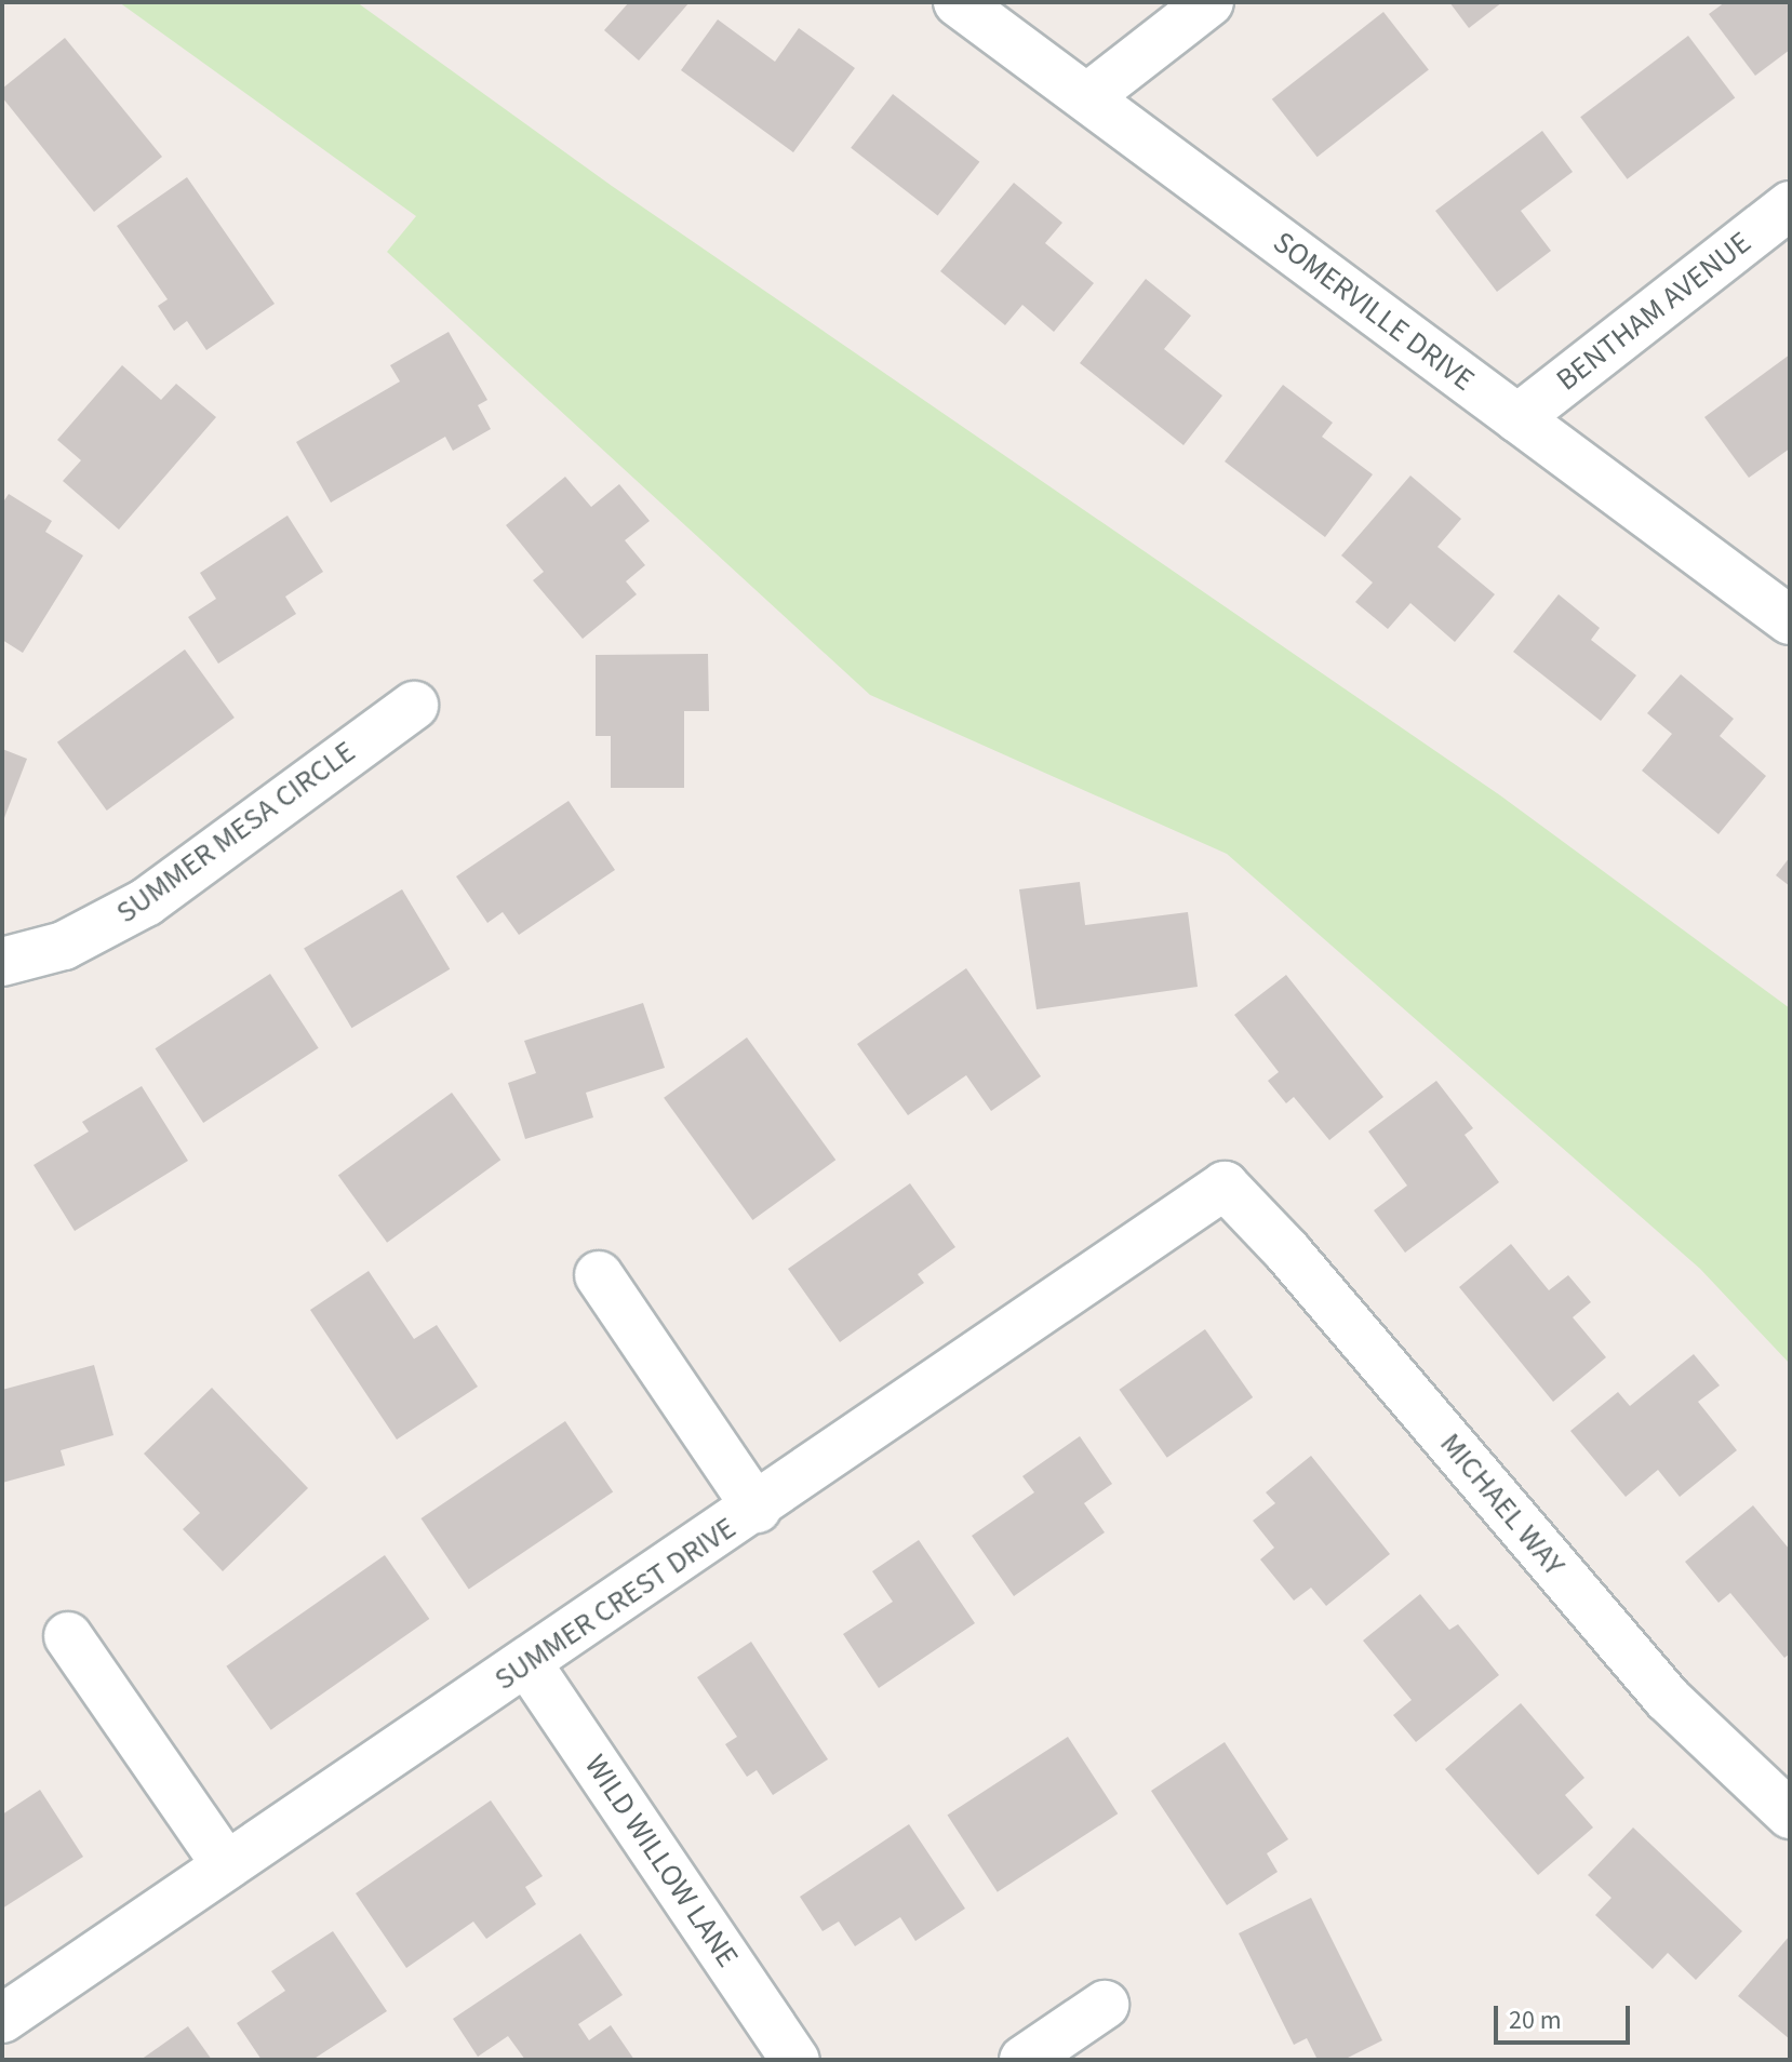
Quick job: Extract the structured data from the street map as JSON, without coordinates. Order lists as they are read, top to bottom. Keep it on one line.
{"streets":{"street":["SOMERVILLE DRIVE","BENTHAM AVENUE","SUMMER MESA CIRCLE","MICHAEL WAY","SUMMER CREST DRIVE","WILD WILLOW LANE"]},"crossings":[["SOMERVILLE DRIVE","BENTHAM AVENUE"],["MICHAEL WAY","SUMMER CREST DRIVE"],["SUMMER CREST DRIVE","WILD WILLOW LANE"]],"scale_bar":"20 m"}
